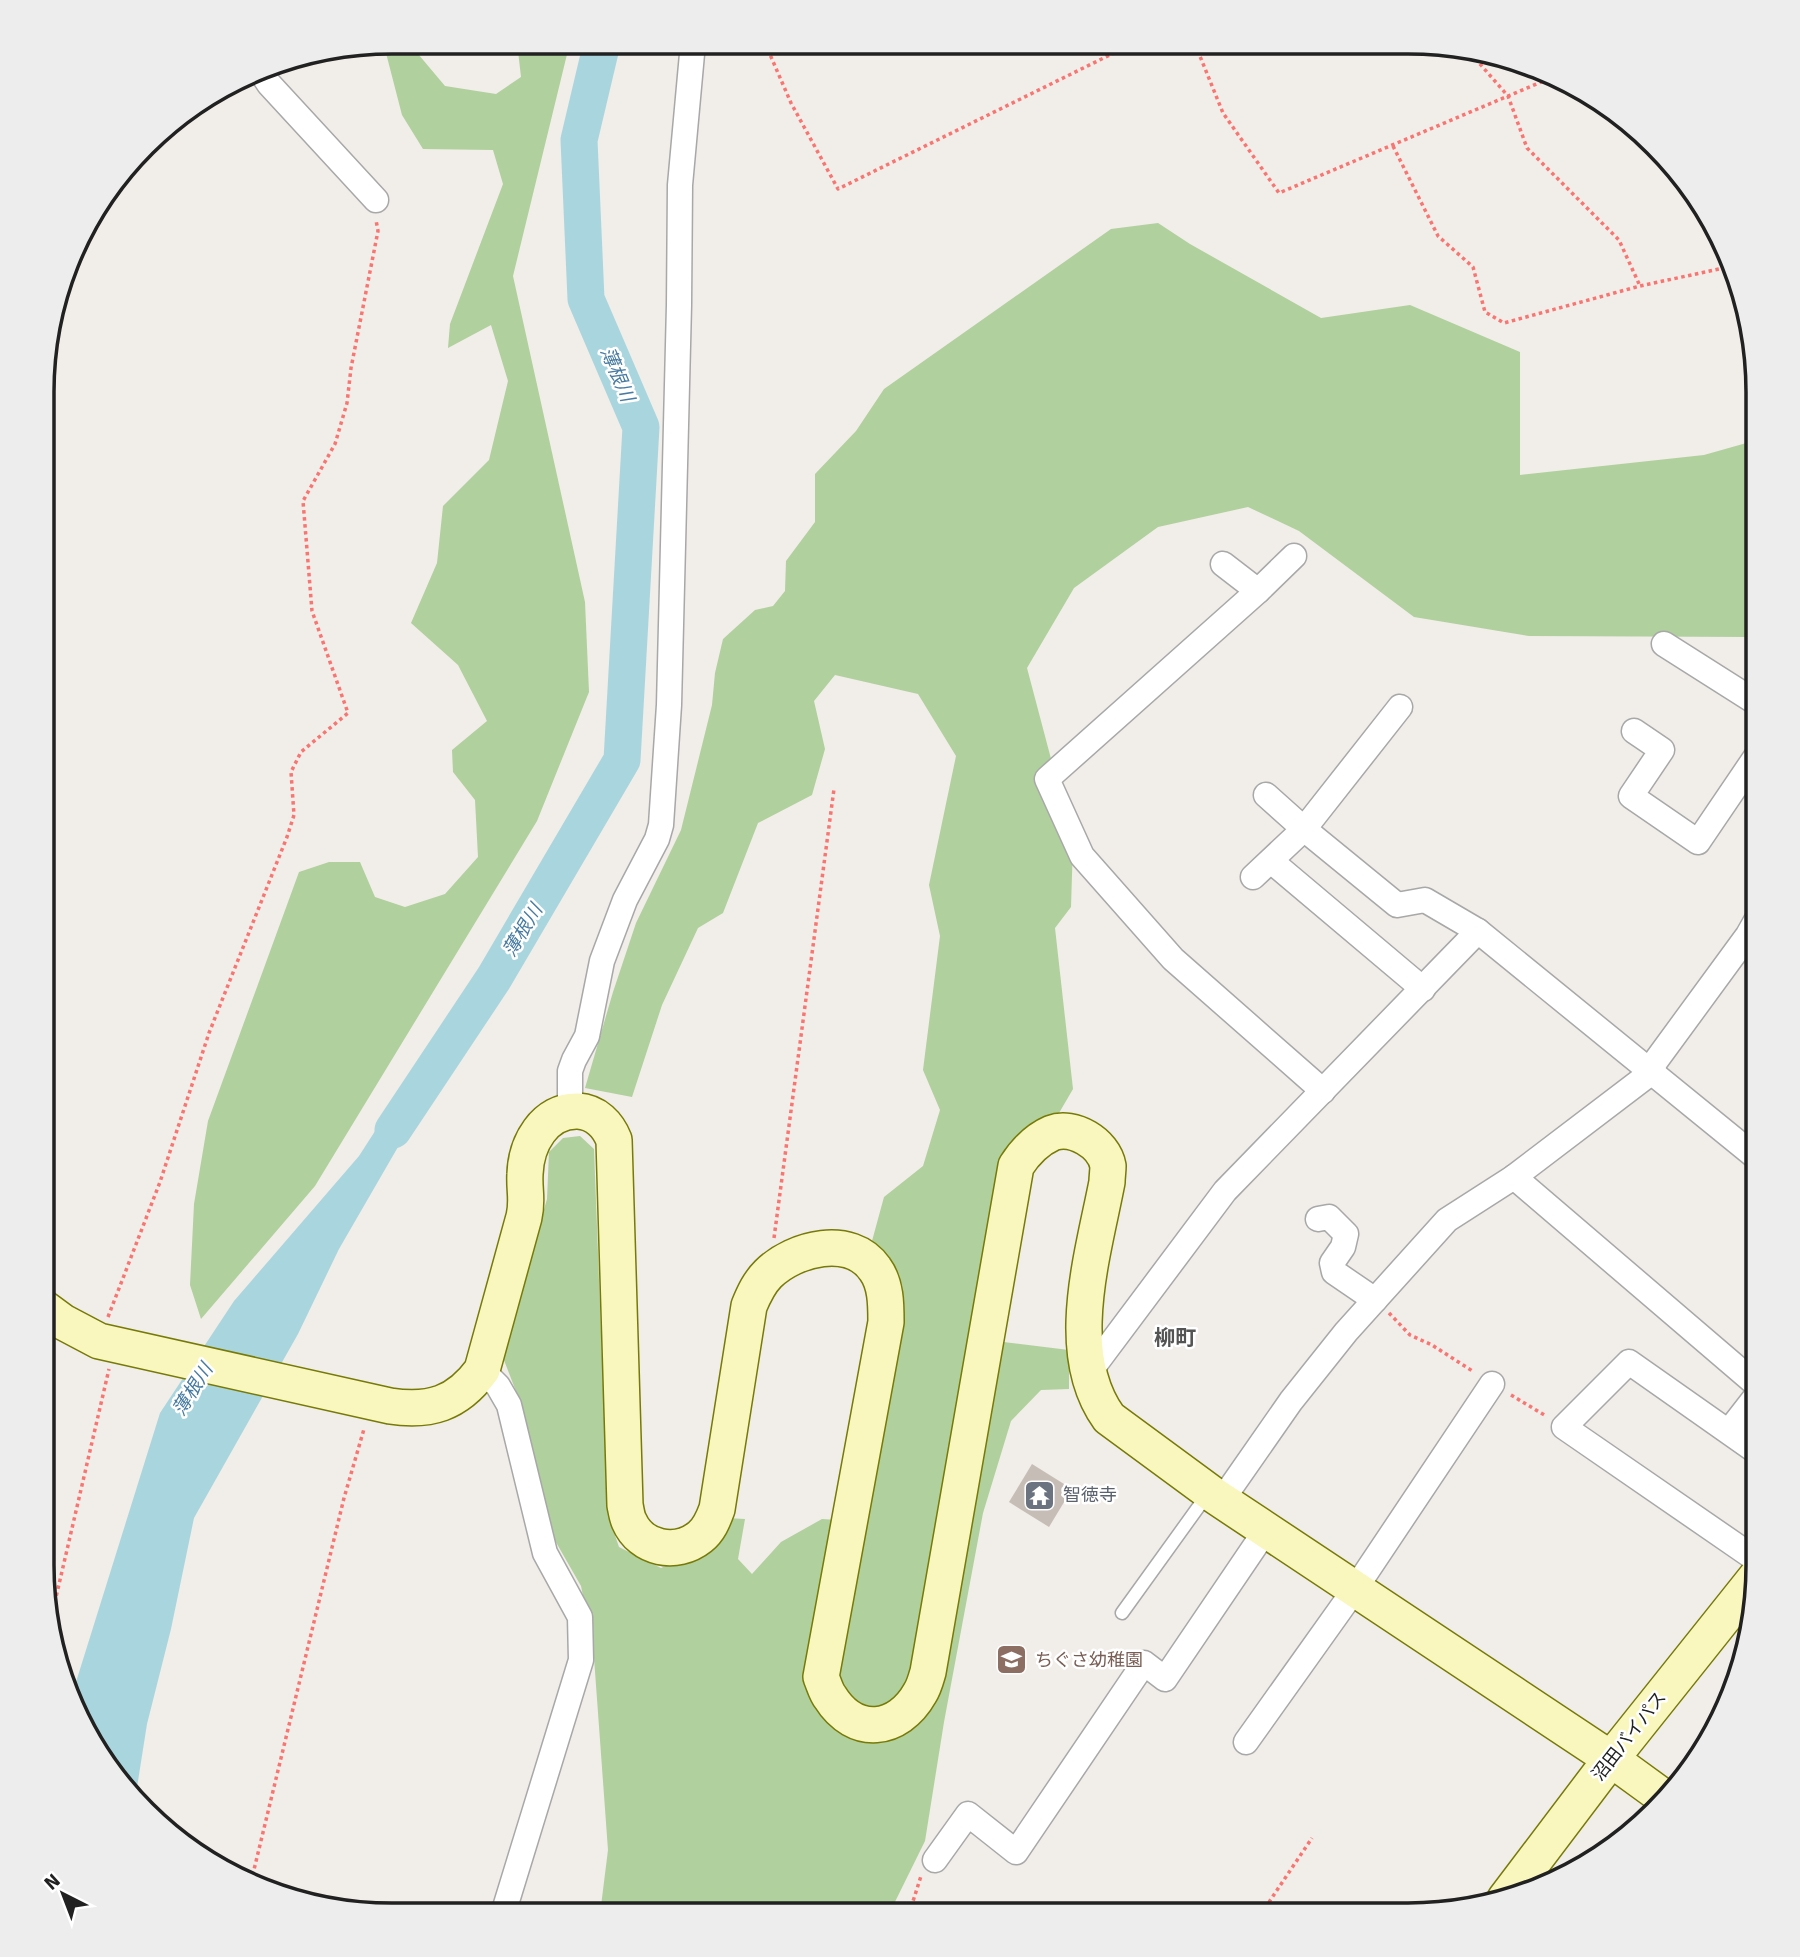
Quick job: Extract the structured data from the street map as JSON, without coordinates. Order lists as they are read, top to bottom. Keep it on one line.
{"streets":{"street":["沼田バイパス"]},"districts":["柳町"],"water":["薄根川"],"places":{"temple":["智徳寺"],"school or university":["ちぐさ幼稚園"]},"north":"top left"}
